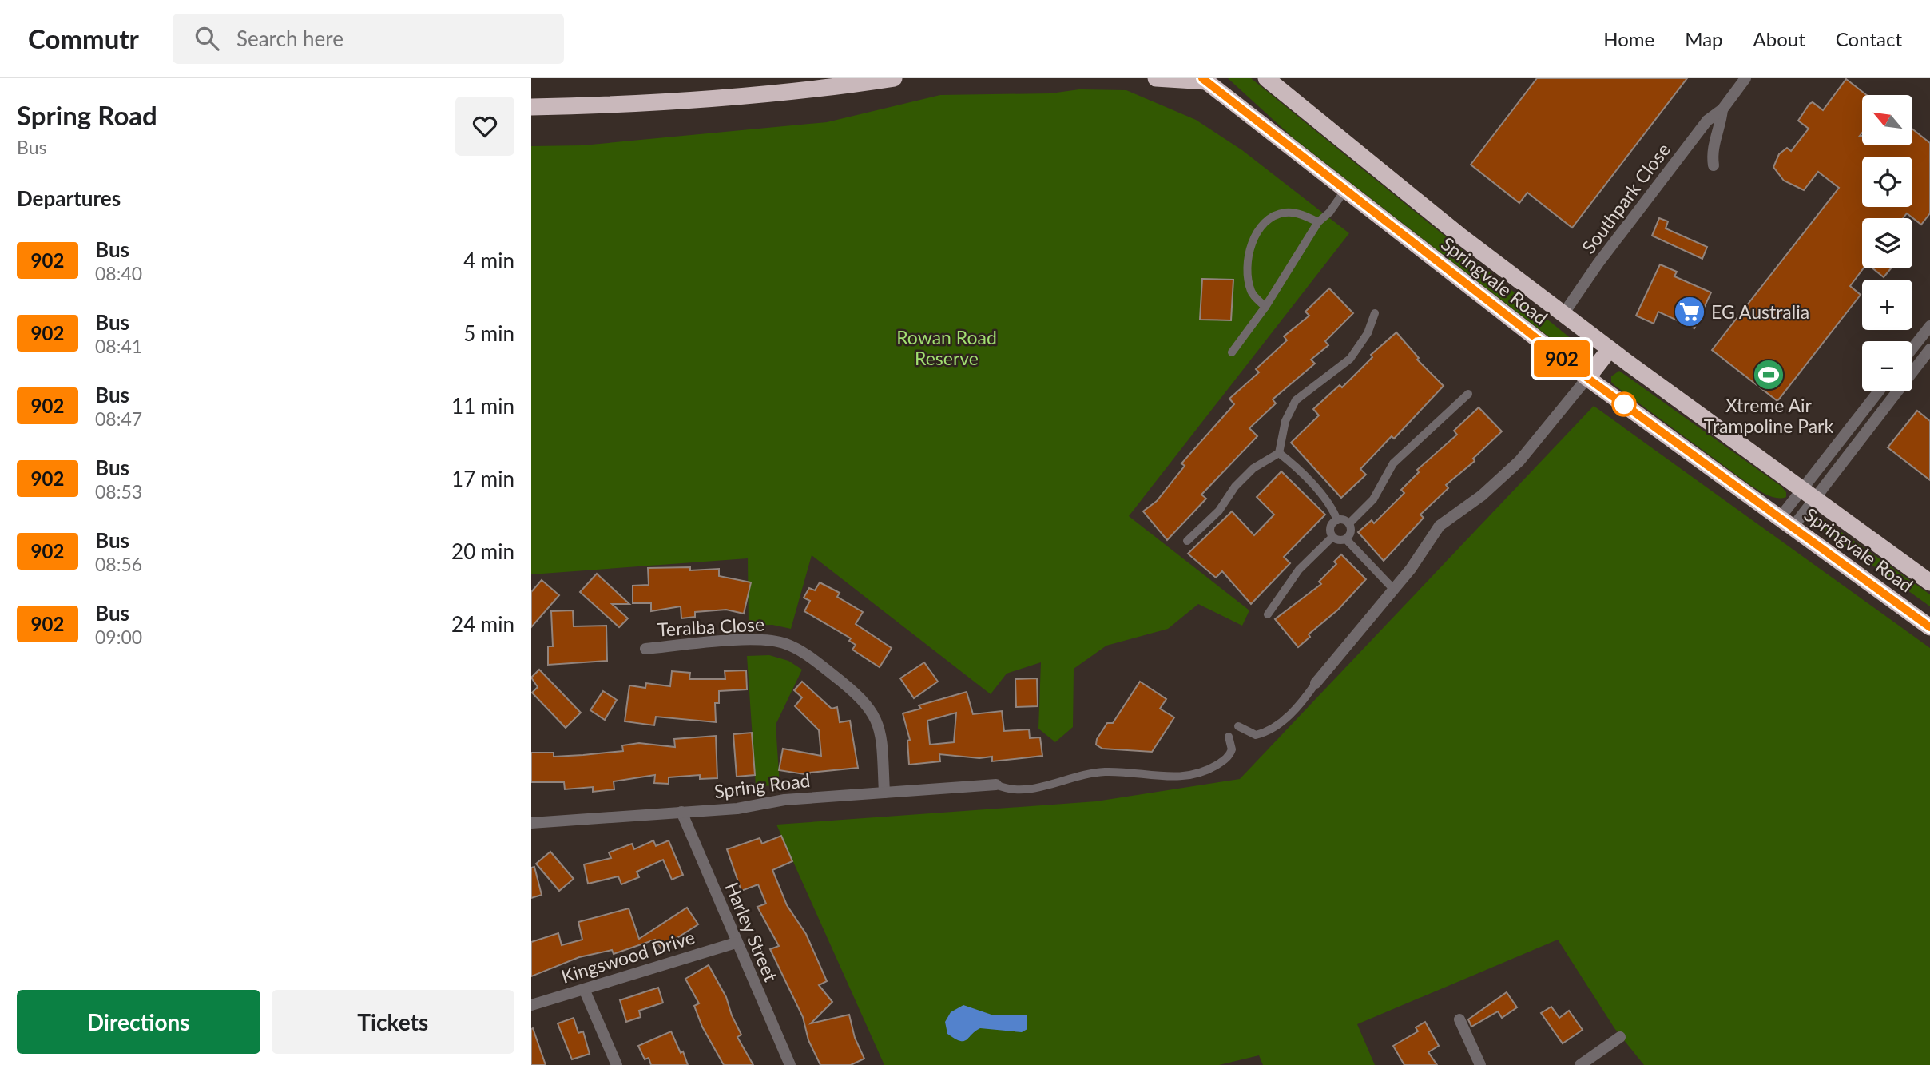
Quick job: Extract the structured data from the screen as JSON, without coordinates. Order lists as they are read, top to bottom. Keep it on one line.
{"streets":{"highway":["Springvale Road"],"street":["Southpark Close","Teralba Close","Spring Road","Harley Street","Kingswood Drive"]},"crossings":[["Southpark Close","Springvale Road"],["Teralba Close","Spring Road"],["Spring Road","Harley Street"],["Harley Street","Kingswood Drive"]],"parks":["Rowan Road Reserve"],"places":{"supermarket":["EG Australia"],"sports":["Xtreme Air Trampoline Park"]},"lines":["bus line 902"],"north":"top left","page":{"header":"Commutr","search":"Search here","nav":["Home","Map","About","Contact"],"heading":[["Spring Road","Bus"],"Departures"],"on_map":"902","map_buttons":["+","−"],"list":[{"mark":"902","name":"Bus","note":"08:40","value":"4 min"},{"mark":"902","name":"Bus","note":"08:41","value":"5 min"},{"mark":"902","name":"Bus","note":"08:47","value":"11 min"},{"mark":"902","name":"Bus","note":"08:53","value":"17 min"},{"mark":"902","name":"Bus","note":"08:56","value":"20 min"},{"mark":"902","name":"Bus","note":"09:00","value":"24 min"}],"buttons":["Directions","Tickets"]}}
